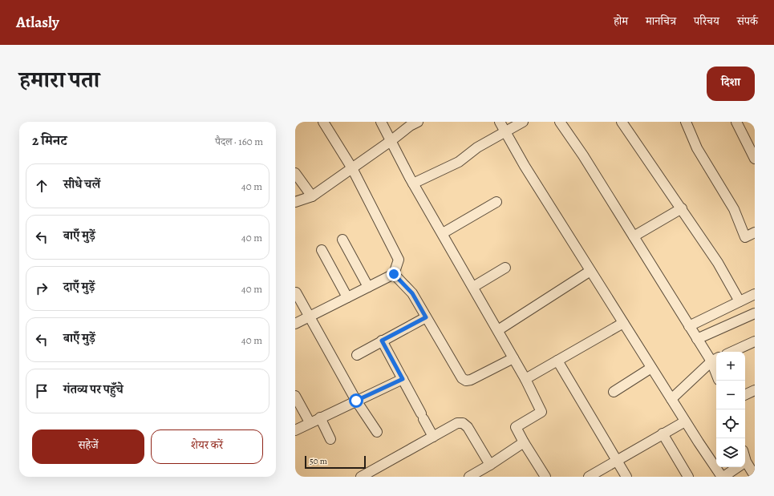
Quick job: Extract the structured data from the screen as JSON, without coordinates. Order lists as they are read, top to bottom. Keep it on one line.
{"scale_bar":"50 m","page":{"header":"Atlasly","nav":["होम","मानचित्र","परिचय","संपर्क"],"title":"हमारा पता","buttons":["दिशा",["सहेजें","शेयर करें"]],"heading":["2 मिनट","पैदल · 160 m"],"list":[["सीधे चलें","40 m"],["बाएँ मुड़ें","40 m"],["दाएँ मुड़ें","40 m"],["बाएँ मुड़ें","40 m"],"गंतव्य पर पहुँचे"],"map_buttons":["+","−"],"scale":"50 m"}}
